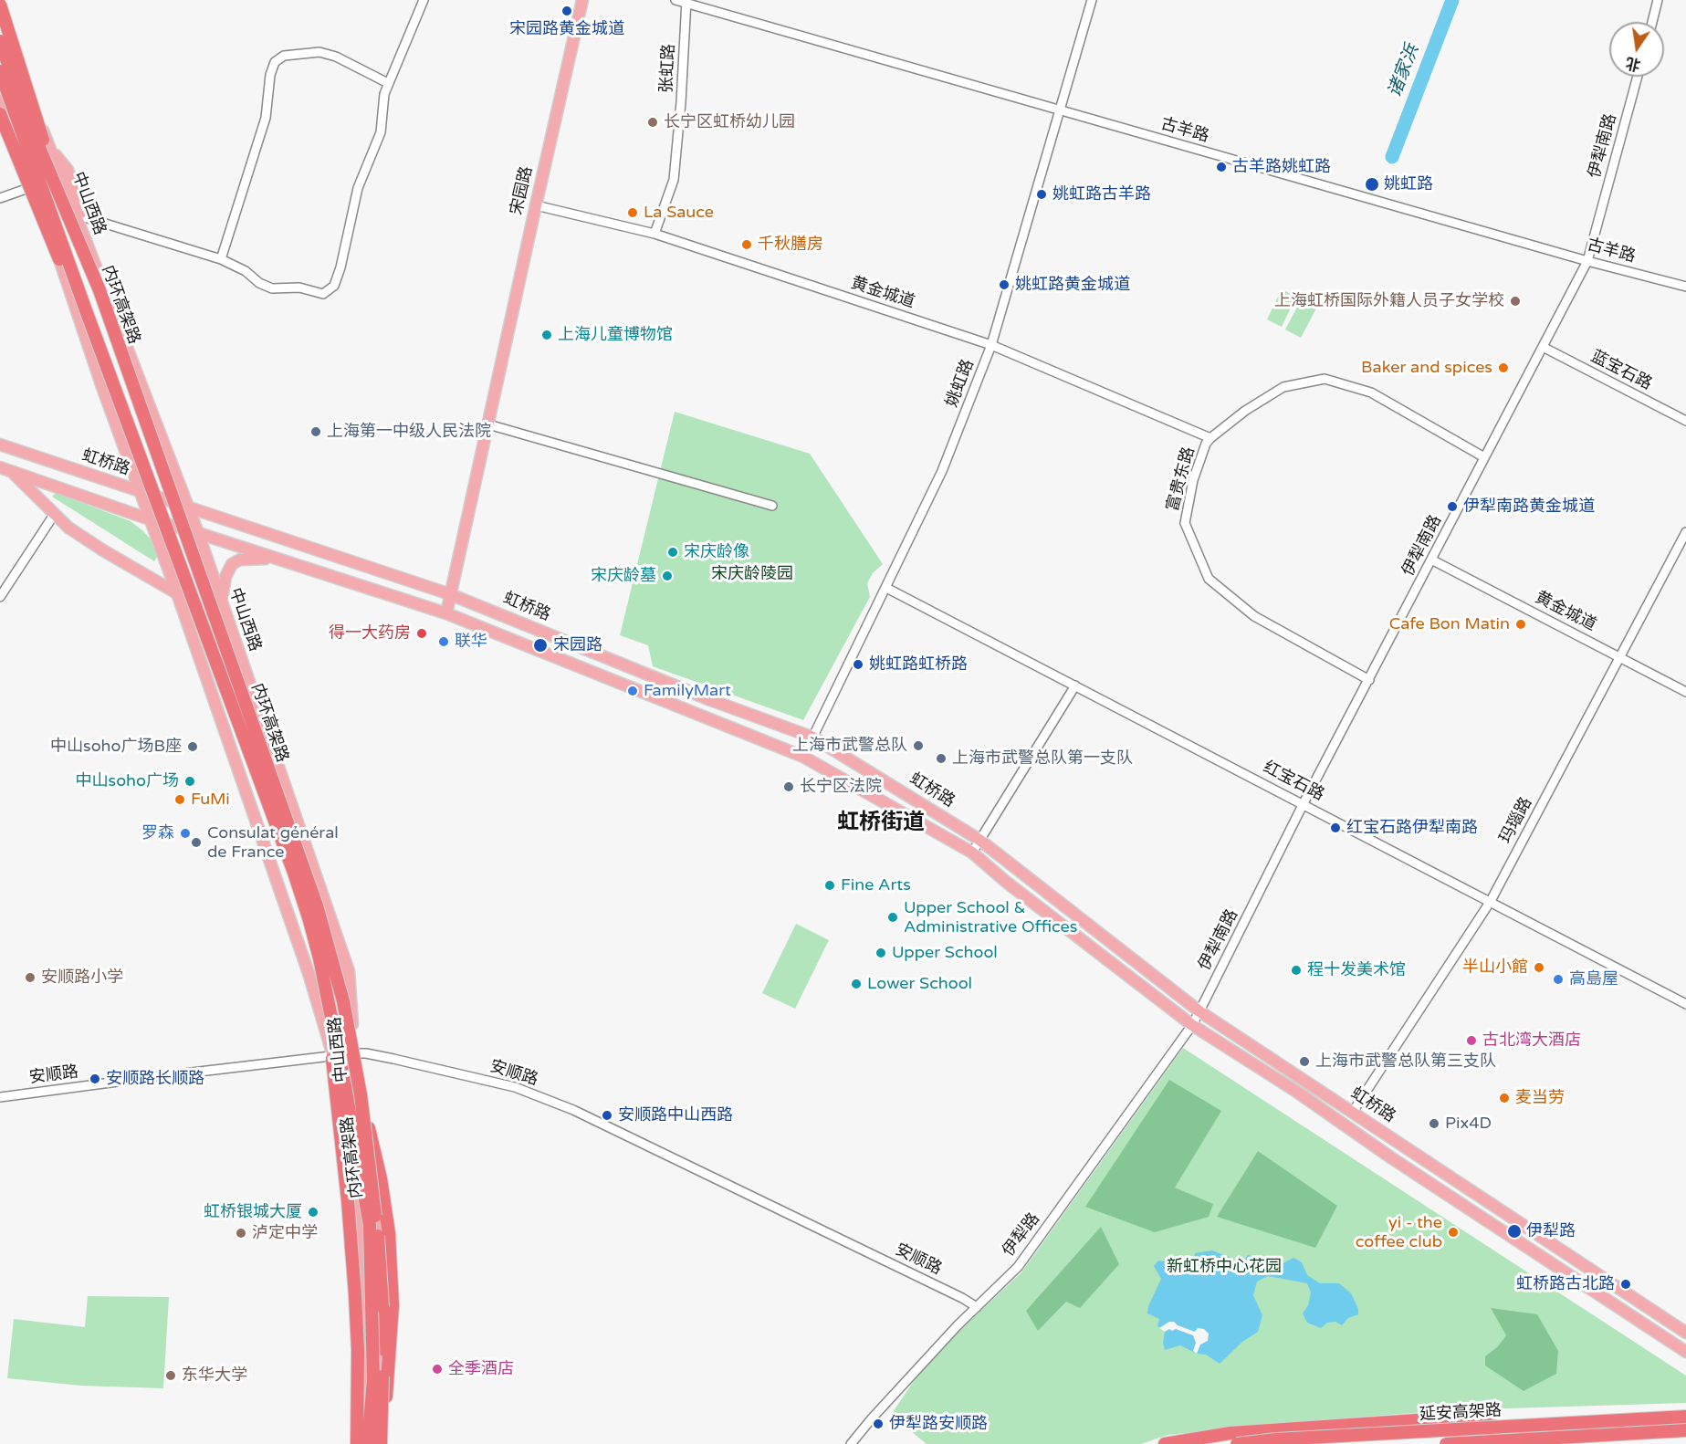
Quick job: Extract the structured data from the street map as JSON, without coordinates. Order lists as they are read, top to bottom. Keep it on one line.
{"streets":{"highway":["内环高架路","延安高架路"],"main road":["宋园路","中山西路","虹桥路"],"street":["张虹路","古羊路","伊犁南路","黄金城道","蓝宝石路","姚虹路","富贵东路","红宝石路","玛瑙路","安顺路","伊犁路"]},"crossings":[["张虹路","古羊路"],["张虹路","黄金城道"],["古羊路","伊犁南路"],["古羊路","姚虹路"],["伊犁南路","黄金城道"],["伊犁南路","蓝宝石路"],["伊犁南路","虹桥路"],["伊犁南路","富贵东路"],["伊犁南路","红宝石路"],["伊犁南路","伊犁路"],["宋园路","黄金城道"],["宋园路","虹桥路"],["中山西路","内环高架路"],["中山西路","虹桥路"],["中山西路","安顺路"],["黄金城道","姚虹路"],["黄金城道","富贵东路"],["黄金城道","玛瑙路"],["姚虹路","虹桥路"],["姚虹路","红宝石路"],["虹桥路","玛瑙路"],["虹桥路","伊犁路"],["红宝石路","玛瑙路"],["安顺路","伊犁路"]],"districts":["虹桥街道"],"water":["诸家浜"],"parks":["宋庆龄陵园","新虹桥中心花园"],"places":["宋园路黄金城道","长宁区虹桥幼儿园","古羊路姚虹路","姚虹路","姚虹路古羊路","La Sauce","千秋膳房","姚虹路黄金城道","上海虹桥国际外籍人员子女学校","上海儿童博物馆","Baker and spices","上海第一中级人民法院","伊犁南路黄金城道","宋庆龄像","宋庆龄墓","Cafe Bon Matin","得一大药房","联华","宋园路","姚虹路虹桥路","FamilyMart","上海市武警总队","中山soho广场B座","上海市武警总队第一支队","中山soho广场","长宁区法院","FuMi","红宝石路伊犁南路","罗森","Consulat général de France","Fine Arts","Upper School & Administrative Offices","Upper School","半山小館","程十发美术馆","安顺路小学","高島屋","Lower School","古北湾大酒店","上海市武警总队第三支队","安顺路长顺路","麦当劳","安顺路中山西路","Pix4D","虹桥银城大厦","伊犁路","yi - the coffee club","泸定中学","虹桥路古北路","全季酒店","东华大学","伊犁路安顺路"],"north":"bottom"}
